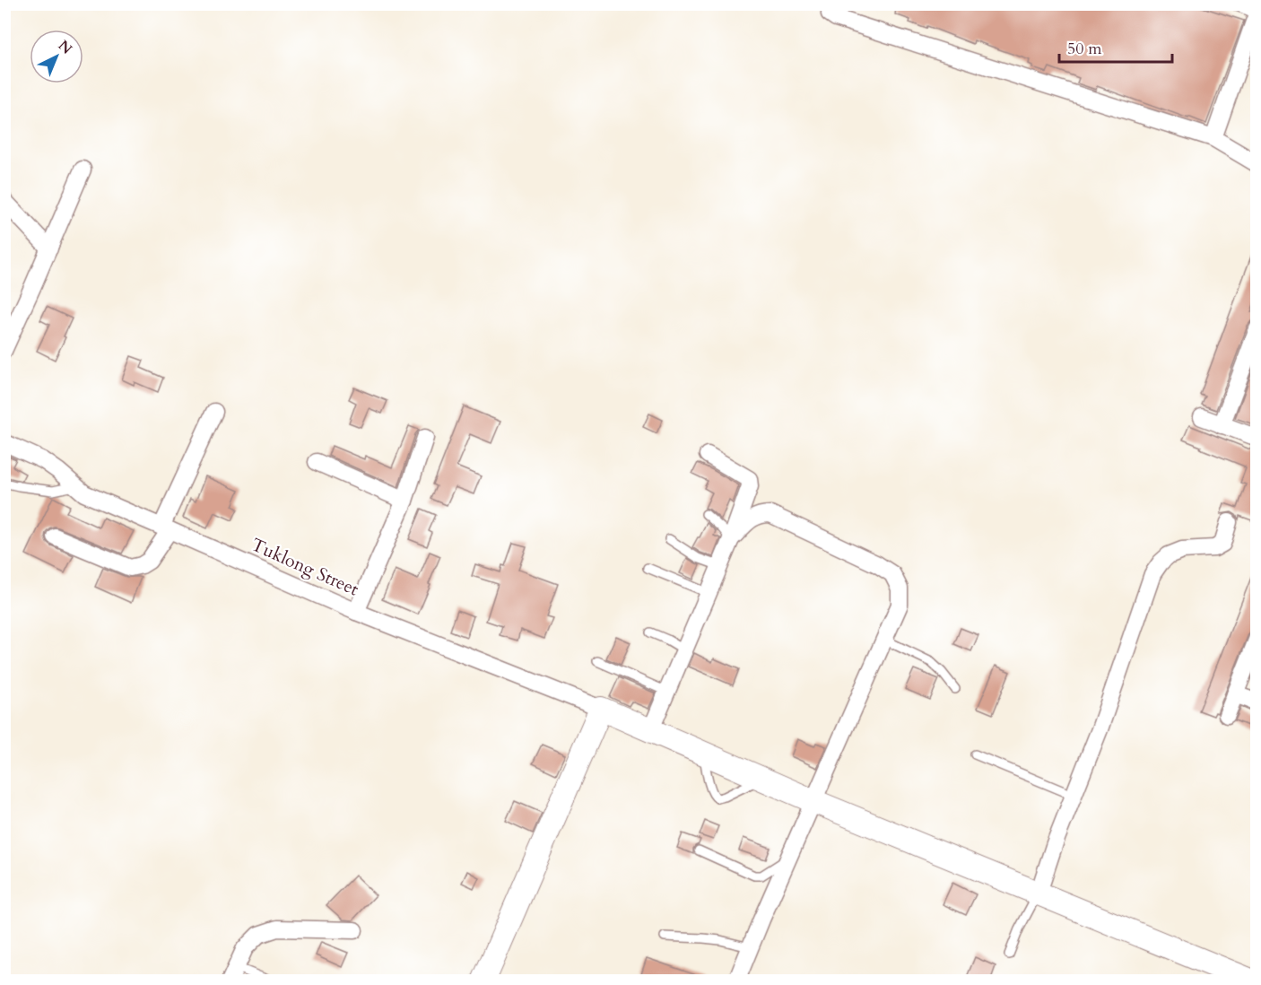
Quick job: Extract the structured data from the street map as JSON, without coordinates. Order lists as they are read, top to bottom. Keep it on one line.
{"streets":{"street":["Tuklong Street"]},"scale_bar":"50 m","north":"top right"}
